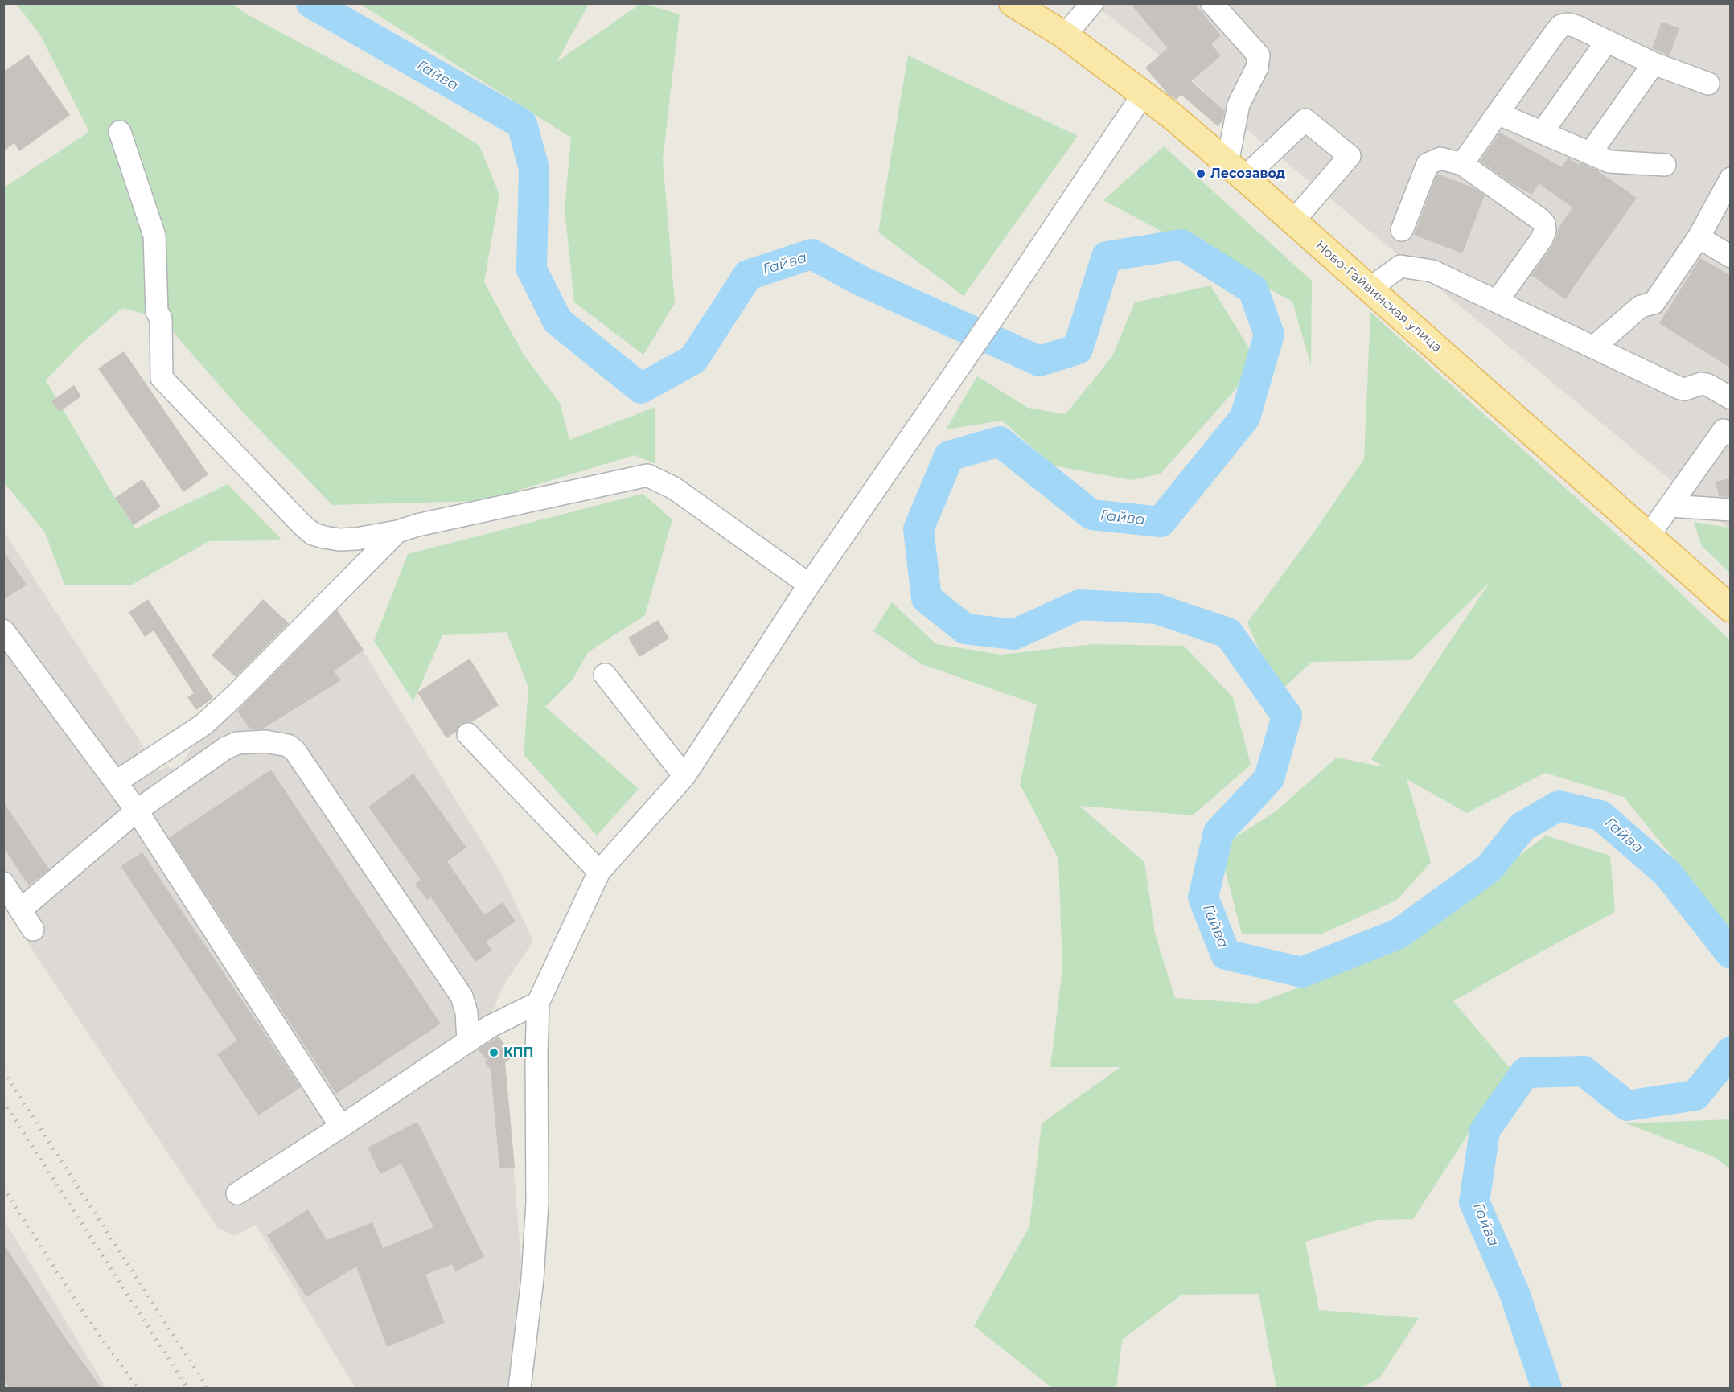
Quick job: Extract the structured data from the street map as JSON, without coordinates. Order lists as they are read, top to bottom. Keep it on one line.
{"streets":{"main road":["Ново-Гайвинская улица"]},"water":["Гайва"],"places":["Лесозавод","КПП"]}
